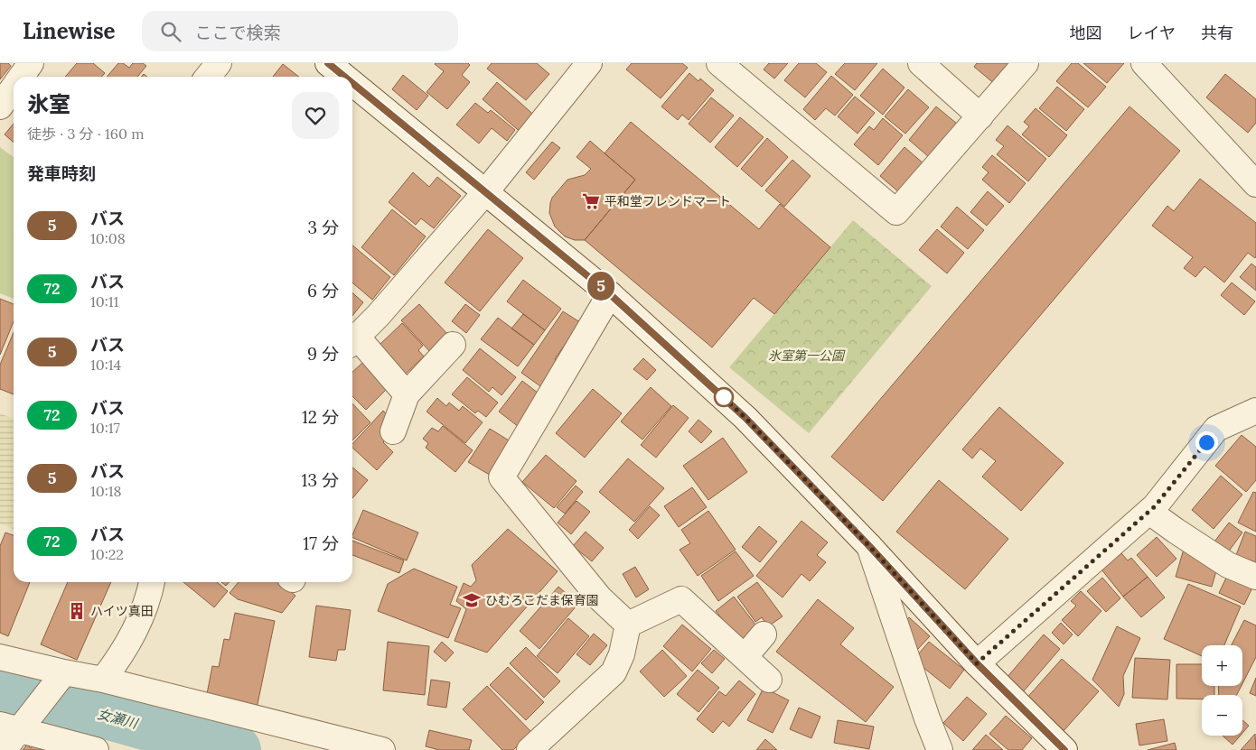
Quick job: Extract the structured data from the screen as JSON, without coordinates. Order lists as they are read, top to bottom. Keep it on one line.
{"water":["女瀬川"],"parks":["氷室第一公園"],"places":{"supermarket":["平和堂フレンドマート"],"school or university":["ひむろこだま保育園"],"building":["ハイツ真田"]},"lines":["bus line 5"],"page":{"header":"Linewise","search":"ここで検索","nav":["地図","レイヤ","共有"],"on_map":"5","heading":[["氷室","徒歩 · 3 分 · 160 m"],"発車時刻"],"list":[{"mark":"5","name":"バス","note":"10:08","value":"3 分"},{"mark":"72","name":"バス","note":"10:11","value":"6 分"},{"mark":"5","name":"バス","note":"10:14","value":"9 分"},{"mark":"72","name":"バス","note":"10:17","value":"12 分"},{"mark":"5","name":"バス","note":"10:18","value":"13 分"},{"mark":"72","name":"バス","note":"10:22","value":"17 分"}],"map_buttons":["+","−"]}}
